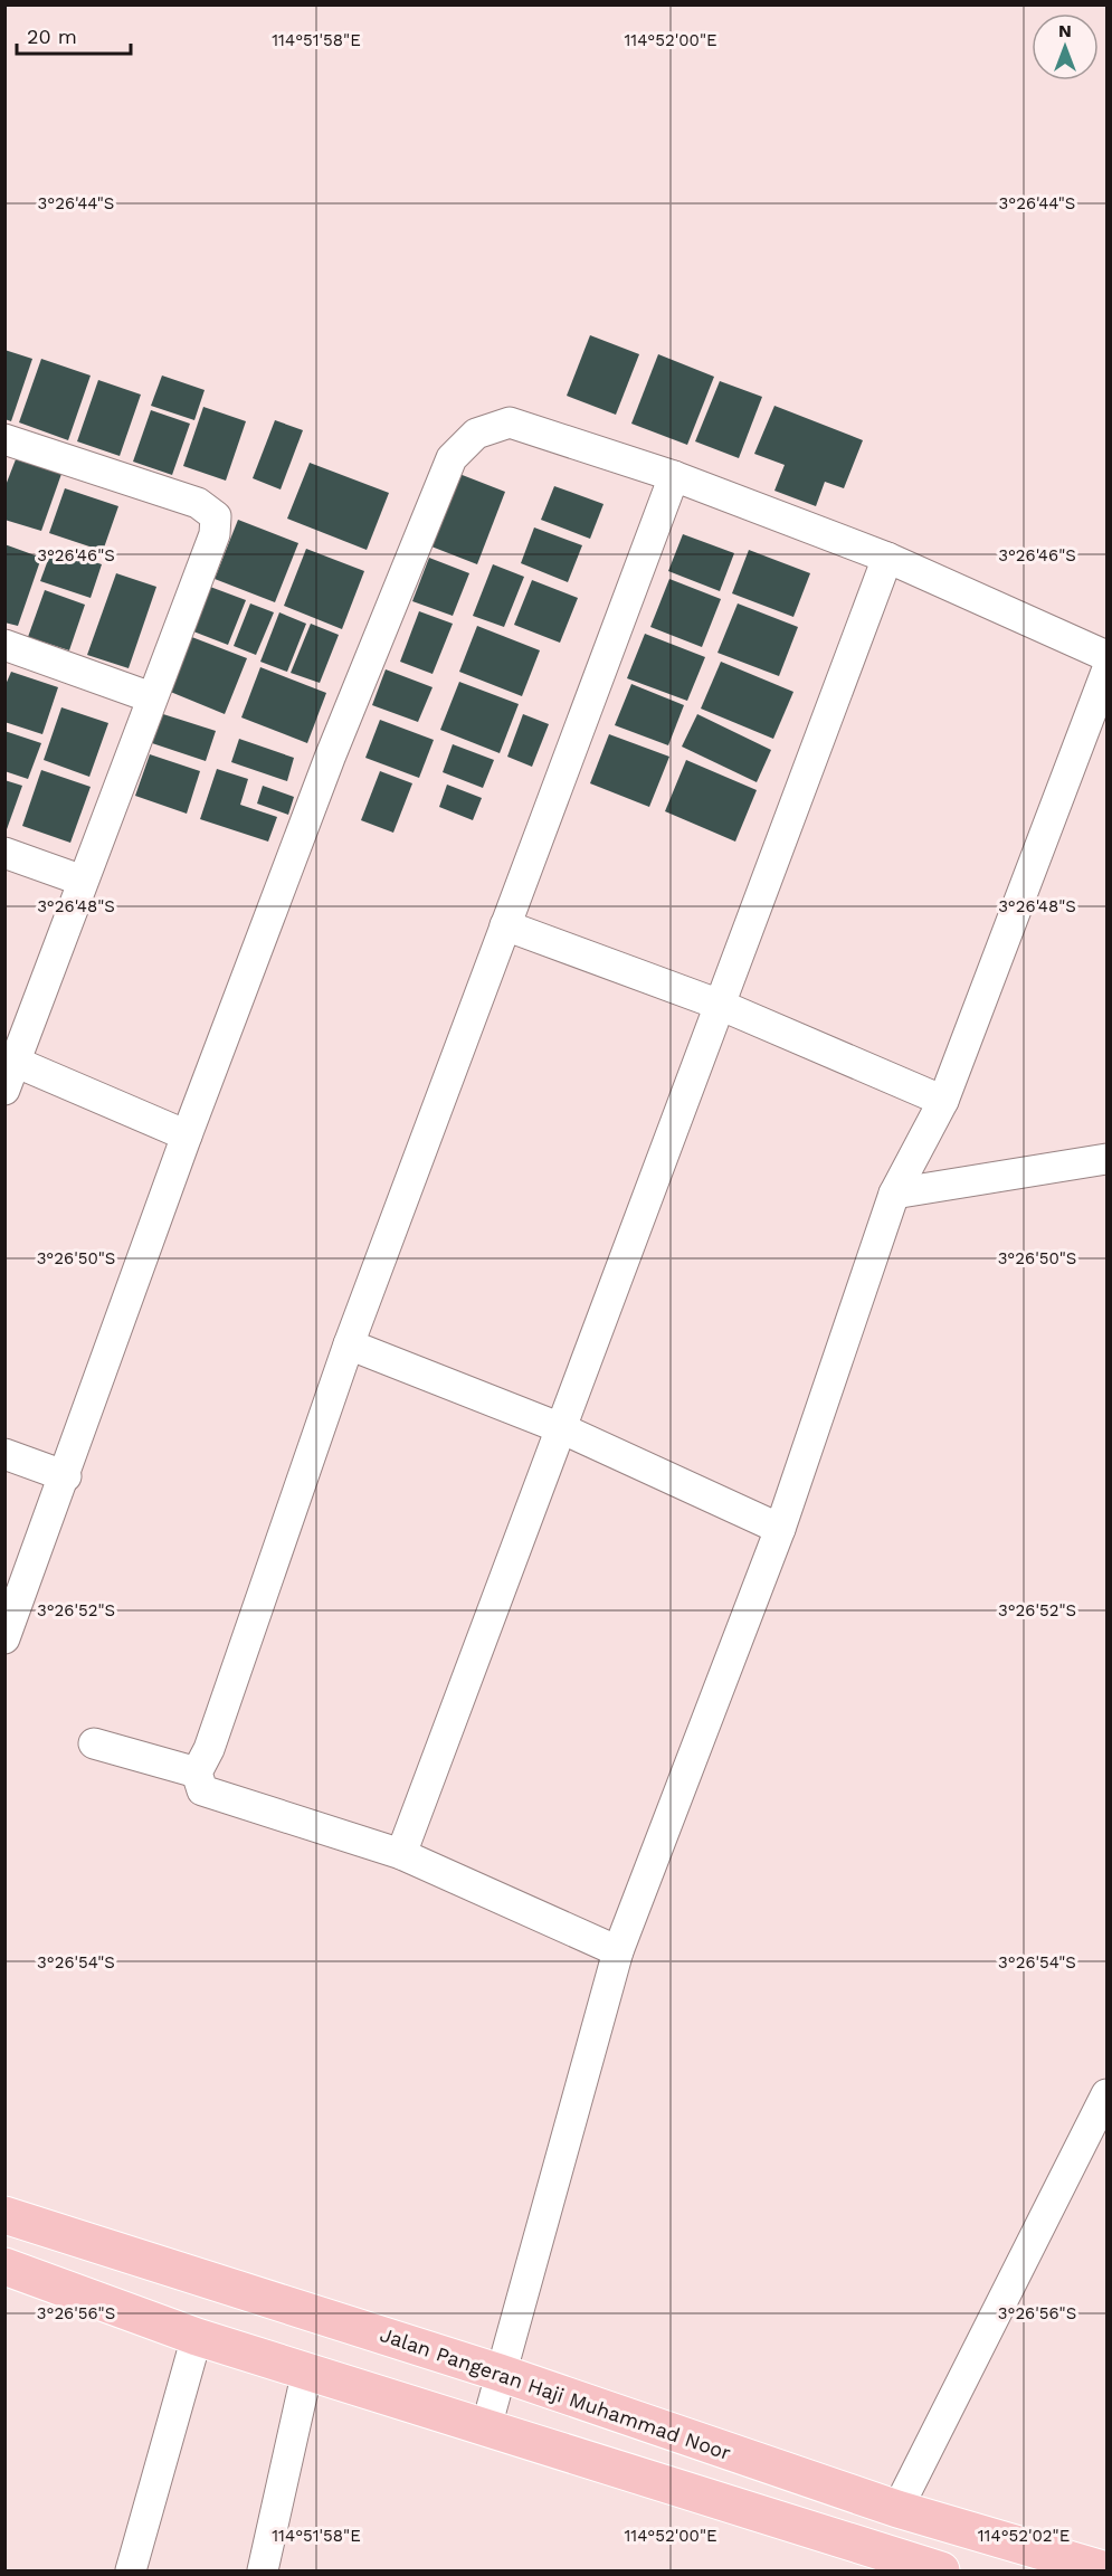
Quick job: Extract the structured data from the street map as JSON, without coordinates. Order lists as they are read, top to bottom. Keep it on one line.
{"streets":{"main road":["Jalan Pangeran Haji Muhammad Noor"]},"scale_bar":"20 m","north":"top","coordinates":["114°51'58\"E","114°52'00\"E","3°26'44\"S","3°26'46\"S","3°26'48\"S","3°26'50\"S","3°26'52\"S","3°26'54\"S","3°26'56\"S","114°52'02\"E"]}
